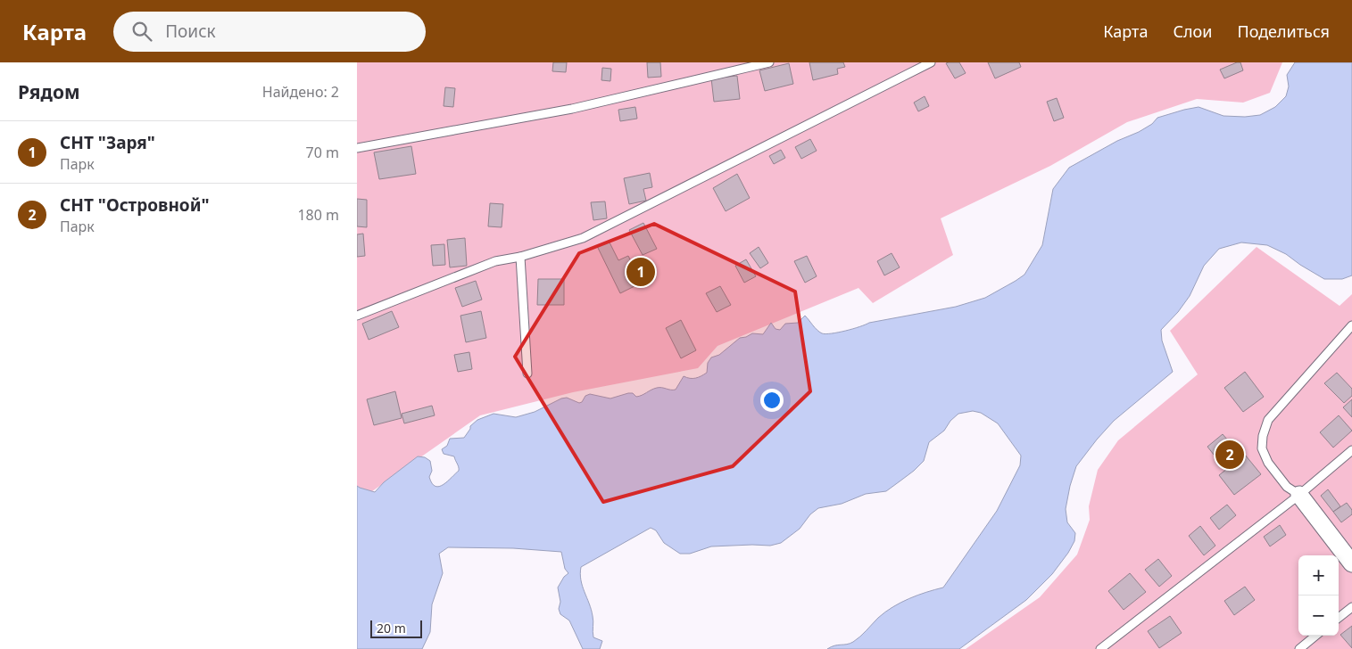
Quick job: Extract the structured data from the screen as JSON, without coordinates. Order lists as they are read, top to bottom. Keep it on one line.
{"scale_bar":"20 m","page":{"header":"Карта","search":"Поиск","nav":["Карта","Слои","Поделиться"],"heading":["Рядом","Найдено: 2"],"list":[{"mark":"1","name":"СНТ \"Заря\"","note":"Парк","value":"70 m"},{"mark":"2","name":"СНТ \"Островной\"","note":"Парк","value":"180 m"}],"pins":["1","2"],"map_buttons":["+","−"],"scale":"20 m"}}
